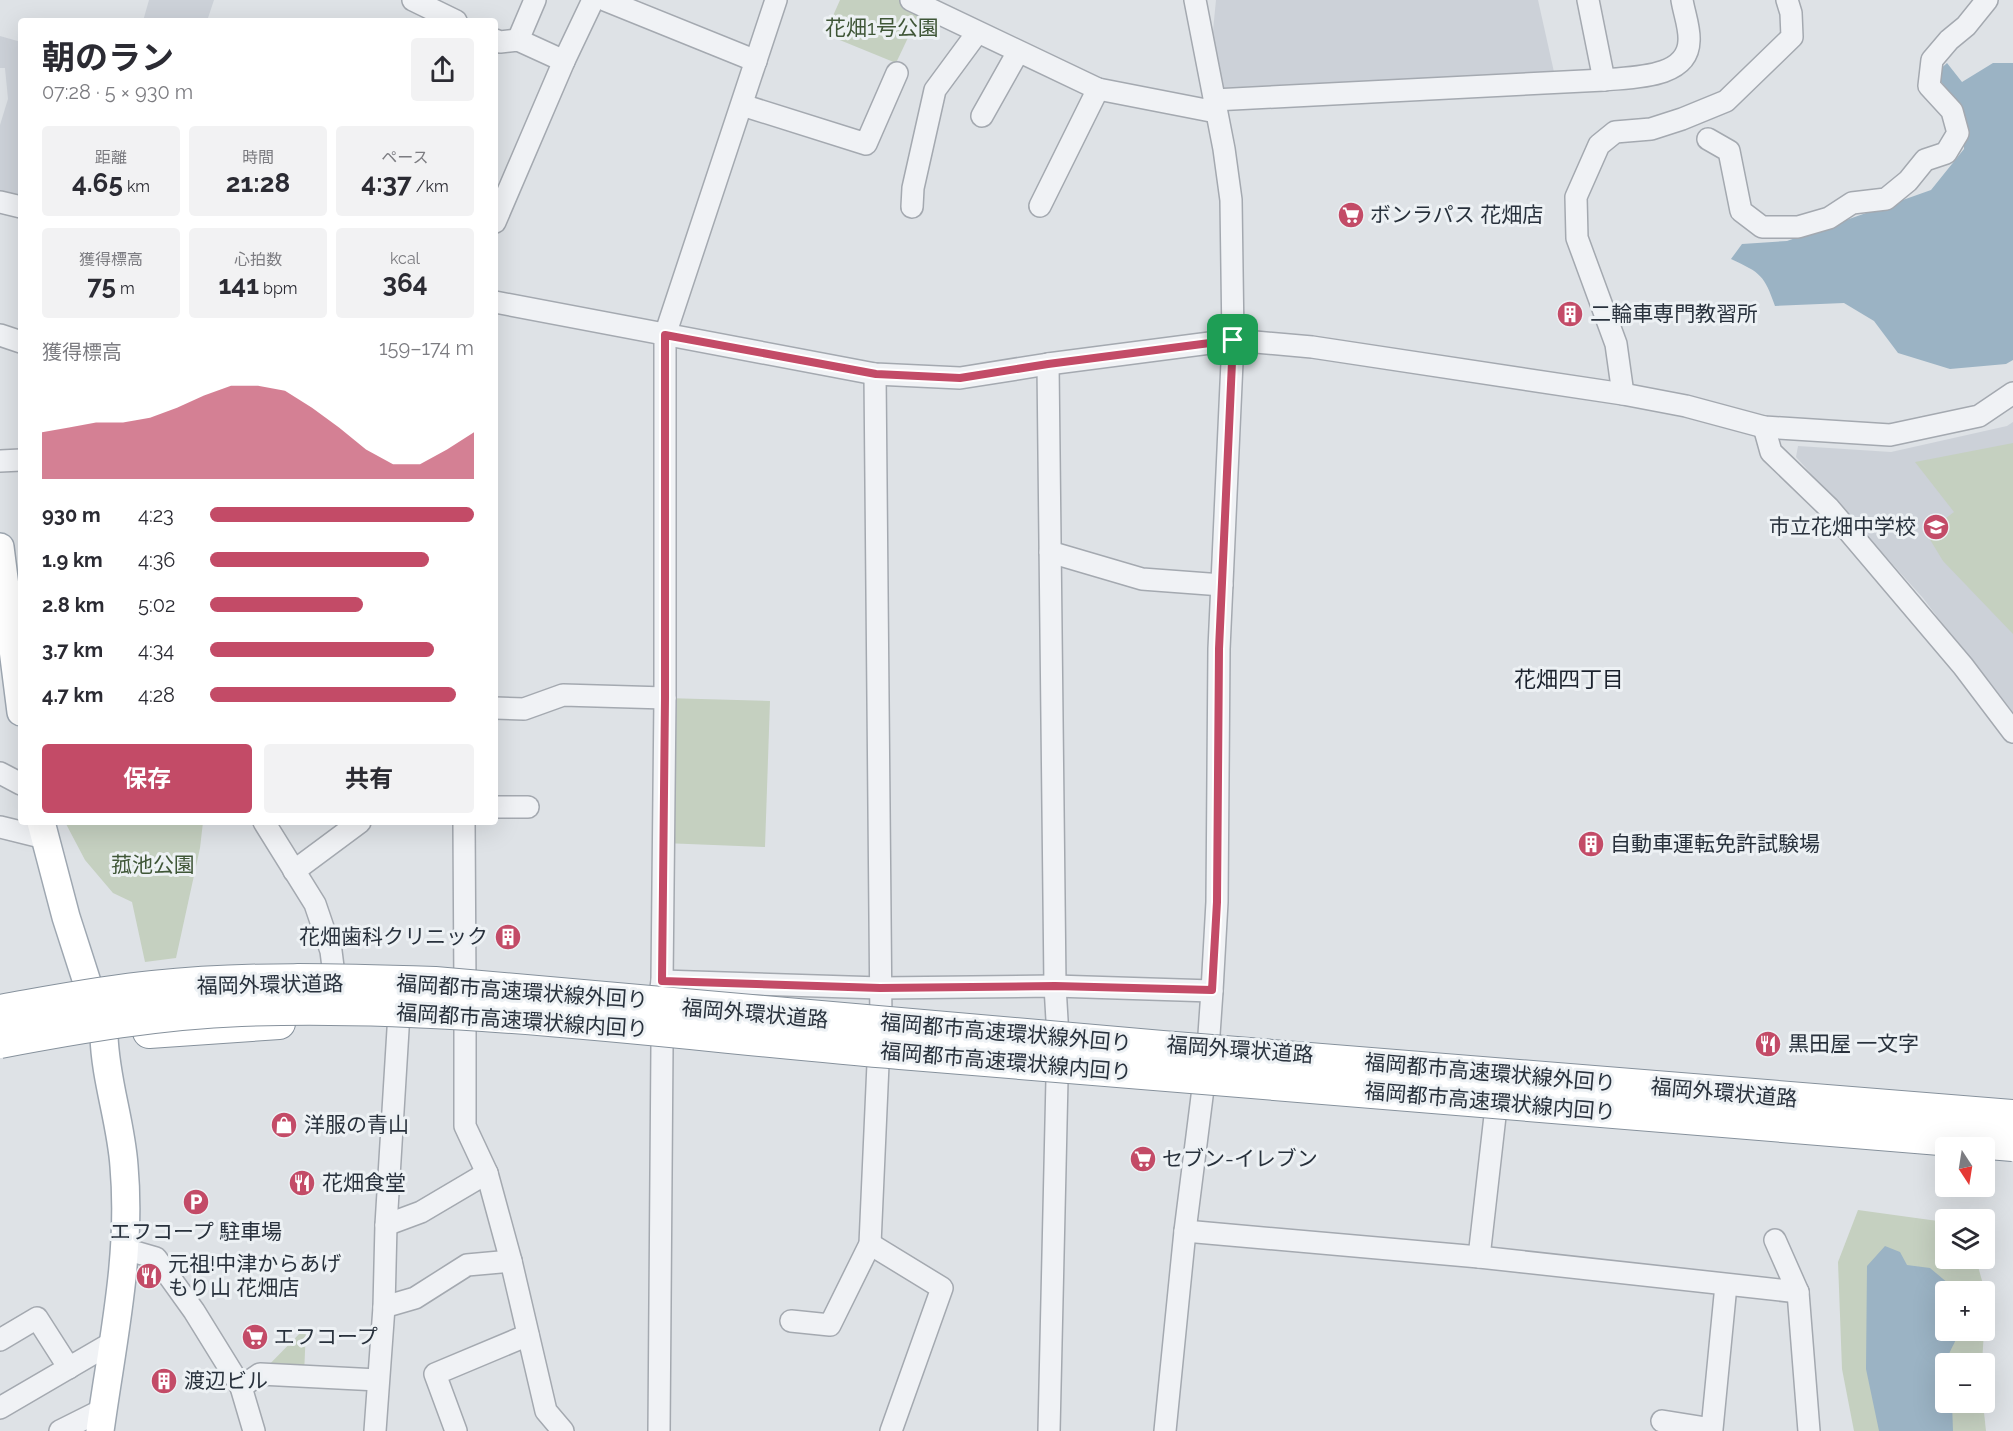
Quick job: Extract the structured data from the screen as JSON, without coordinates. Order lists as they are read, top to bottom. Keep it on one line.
{"streets":{"highway":["福岡外環状道路","福岡都市高速環状線外回り","福岡都市高速環状線内回り"]},"crossings":[["福岡外環状道路","福岡都市高速環状線外回り"]],"districts":["花畑四丁目"],"parks":["花畑1号公園","菰池公園"],"places":{"supermarket":["ボンラパス 花畑店","セブン-イレブン","エフコープ"],"building":["二輪車専門教習所","自動車運転免許試験場","花畑歯科クリニック","渡辺ビル"],"school or university":["市立花畑中学校"],"restaurant":["黒田屋 一文字","花畑食堂","元祖!中津からあげ もり山 花畑店"],"shop":["洋服の青山"],"parking":["エフコープ 駐車場"]},"north":"bottom","page":{"heading":["朝のラン","07:28 · 5 × 930 m"],"stats":[["距離","4.65 km"],["時間","21:28"],["ペース","4:37 /km"],["獲得標高","75 m"],["心拍数","141 bpm"],["kcal","364"]],"chart":["獲得標高","159–174 m"],"list":[{"name":"930 m","note":"4:23"},{"name":"1.9 km","note":"4:36"},{"name":"2.8 km","note":"5:02"},{"name":"3.7 km","note":"4:34"},{"name":"4.7 km","note":"4:28"}],"buttons":["保存","共有"],"map_buttons":["+","−"]}}
